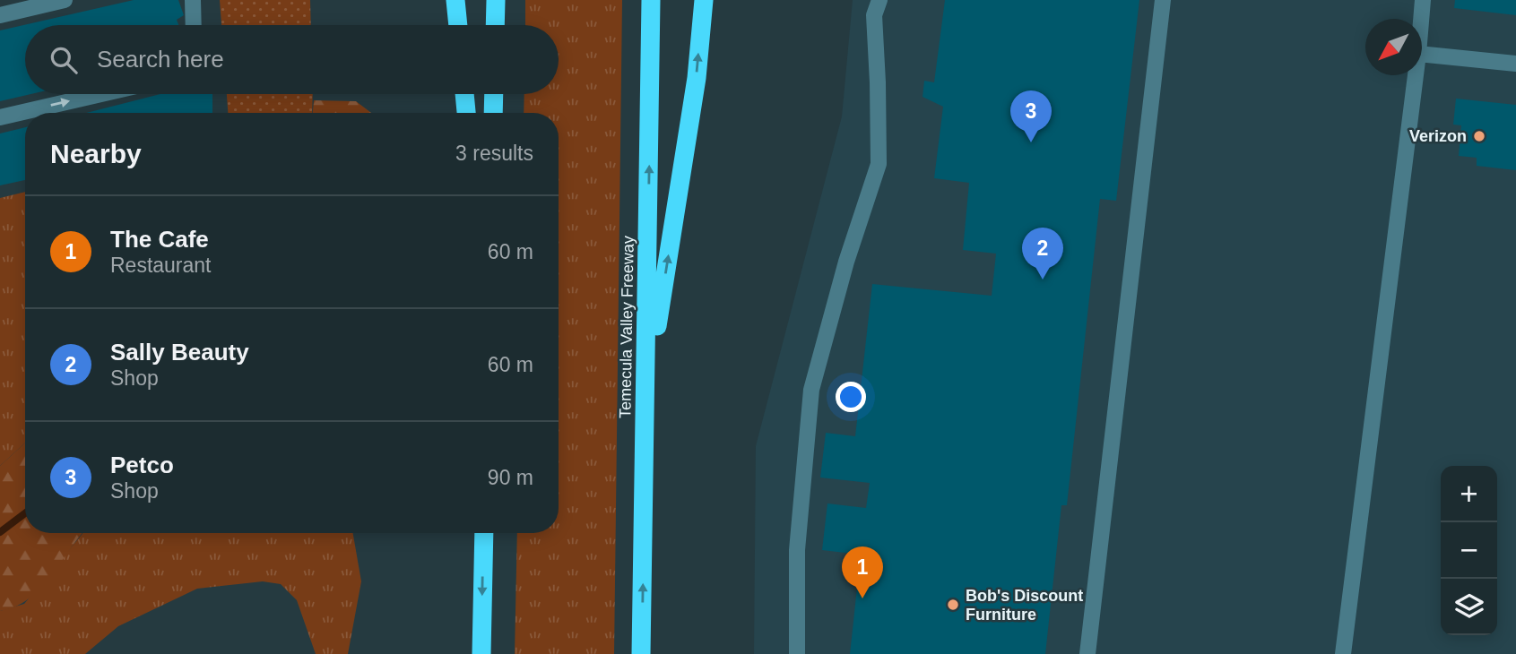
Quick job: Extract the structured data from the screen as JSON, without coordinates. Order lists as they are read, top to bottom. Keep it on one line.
{"streets":{"highway":["Temecula Valley Freeway"]},"places":["Verizon","Bob's Discount Furniture"],"north":"bottom left","page":{"search":"Search here","pins":["3","2","1"],"heading":["Nearby","3 results"],"list":[{"mark":"1","name":"The Cafe","note":"Restaurant","value":"60 m"},{"mark":"2","name":"Sally Beauty","note":"Shop","value":"60 m"},{"mark":"3","name":"Petco","note":"Shop","value":"90 m"}],"map_buttons":["+","−"]}}
